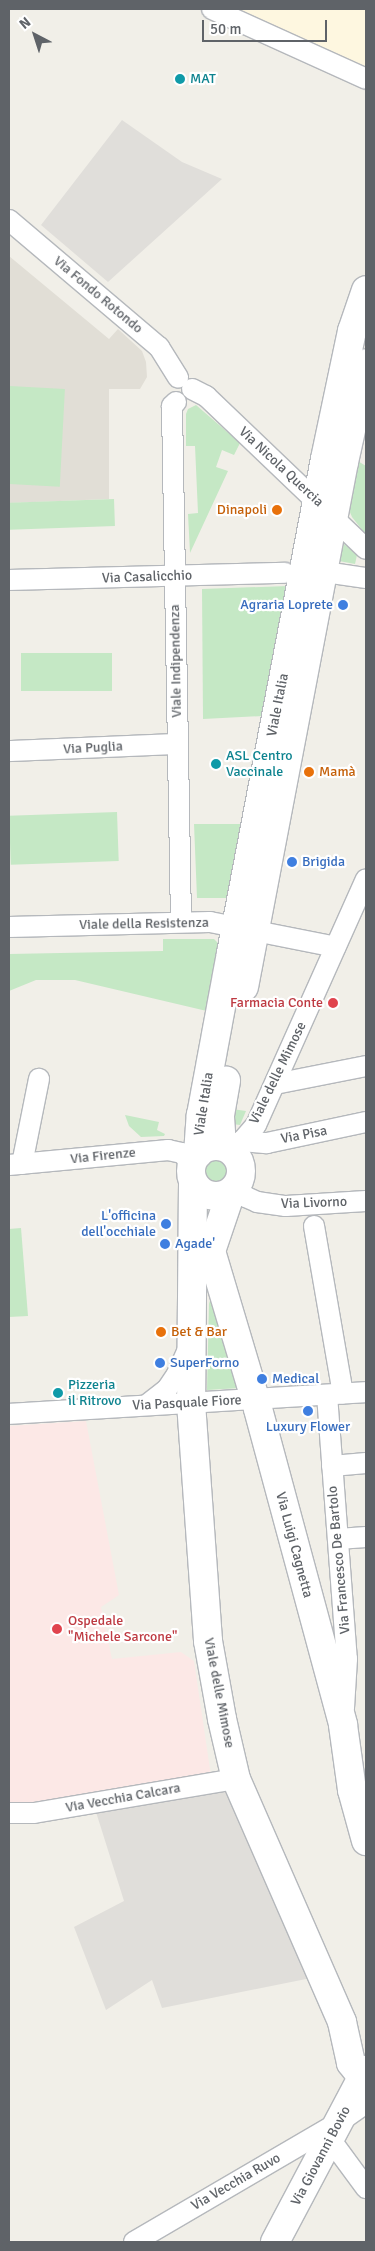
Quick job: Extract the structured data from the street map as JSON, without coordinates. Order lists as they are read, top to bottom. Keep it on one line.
{"streets":{"main road":["Viale Italia","Viale delle Mimose","Via Luigi Cagnetta","Via Giovanni Bovio"],"street":["Via Fondo Rotondo","Via Nicola Quercia","Via Casalicchio","Viale Indipendenza","Via Puglia","Viale della Resistenza","Via Pisa","Via Firenze","Via Livorno","Via Pasquale Fiore","Via Francesco De Bartolo","Via Vecchia Calcara","Via Vecchia Ruvo"]},"crossings":[["Via Fondo Rotondo","Via Nicola Quercia"],["Via Fondo Rotondo","Viale Indipendenza"],["Via Nicola Quercia","Viale Indipendenza"],["Via Nicola Quercia","Viale Italia"],["Via Casalicchio","Viale Indipendenza"],["Via Casalicchio","Viale Italia"],["Viale Indipendenza","Via Puglia"],["Viale Indipendenza","Viale della Resistenza"],["Viale Italia","Viale della Resistenza"],["Viale Italia","Viale delle Mimose"],["Viale Italia","Via Pisa"],["Viale Italia","Via Firenze"],["Viale della Resistenza","Viale delle Mimose"],["Viale delle Mimose","Via Pisa"],["Viale delle Mimose","Via Firenze"],["Viale delle Mimose","Via Livorno"],["Viale delle Mimose","Via Pasquale Fiore"],["Viale delle Mimose","Via Luigi Cagnetta"],["Viale delle Mimose","Via Vecchia Calcara"],["Viale delle Mimose","Via Giovanni Bovio"],["Via Pisa","Via Firenze"],["Via Pasquale Fiore","Via Luigi Cagnetta"],["Via Pasquale Fiore","Via Francesco De Bartolo"],["Via Luigi Cagnetta","Via Francesco De Bartolo"],["Via Giovanni Bovio","Via Vecchia Ruvo"]],"places":["MAT","Dinapoli","Agraria Loprete","ASL Centro Vaccinale","Mamà","Brigida","Farmacia Conte","L'officina dell'occhiale","Agade'","Bet & Bar","SuperForno","Medical","Pizzeria il Ritrovo","Luxury Flower","Ospedale \"Michele Sarcone\""],"scale_bar":"50 m","north":"top left"}
